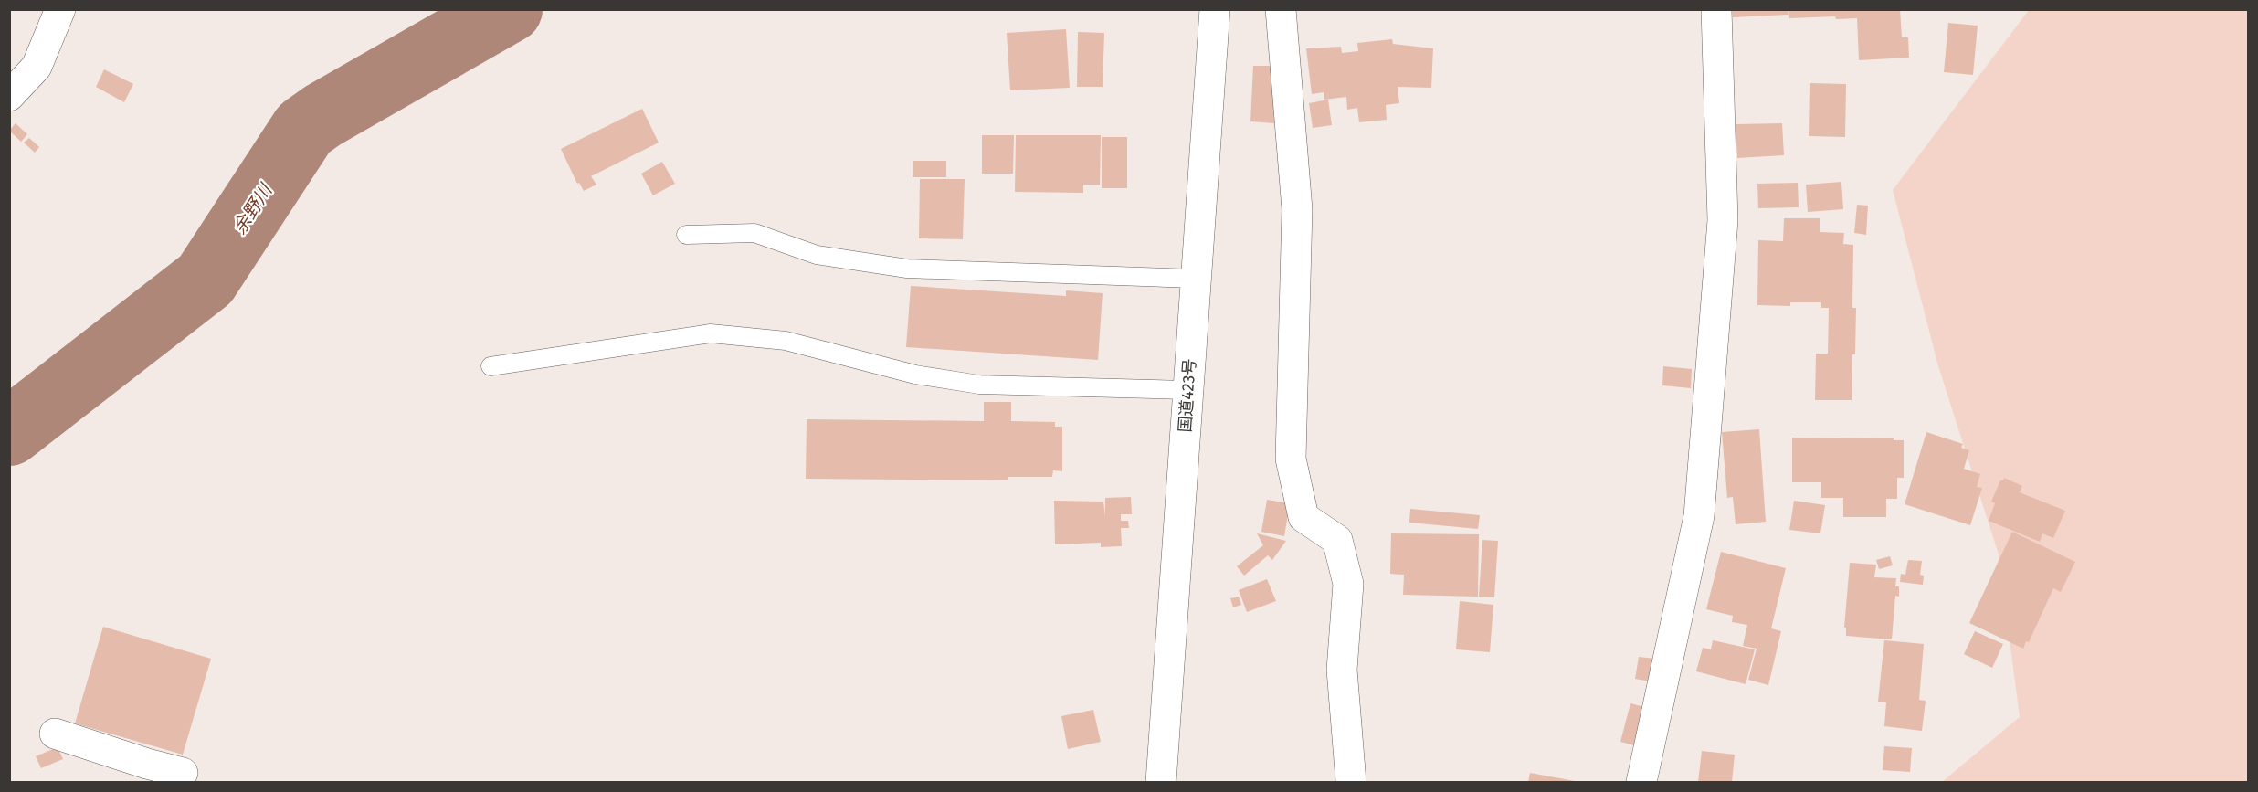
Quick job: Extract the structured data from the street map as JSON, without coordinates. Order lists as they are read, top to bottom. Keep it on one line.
{"streets":{"main road":["国道423号"]},"water":["余野川"]}
